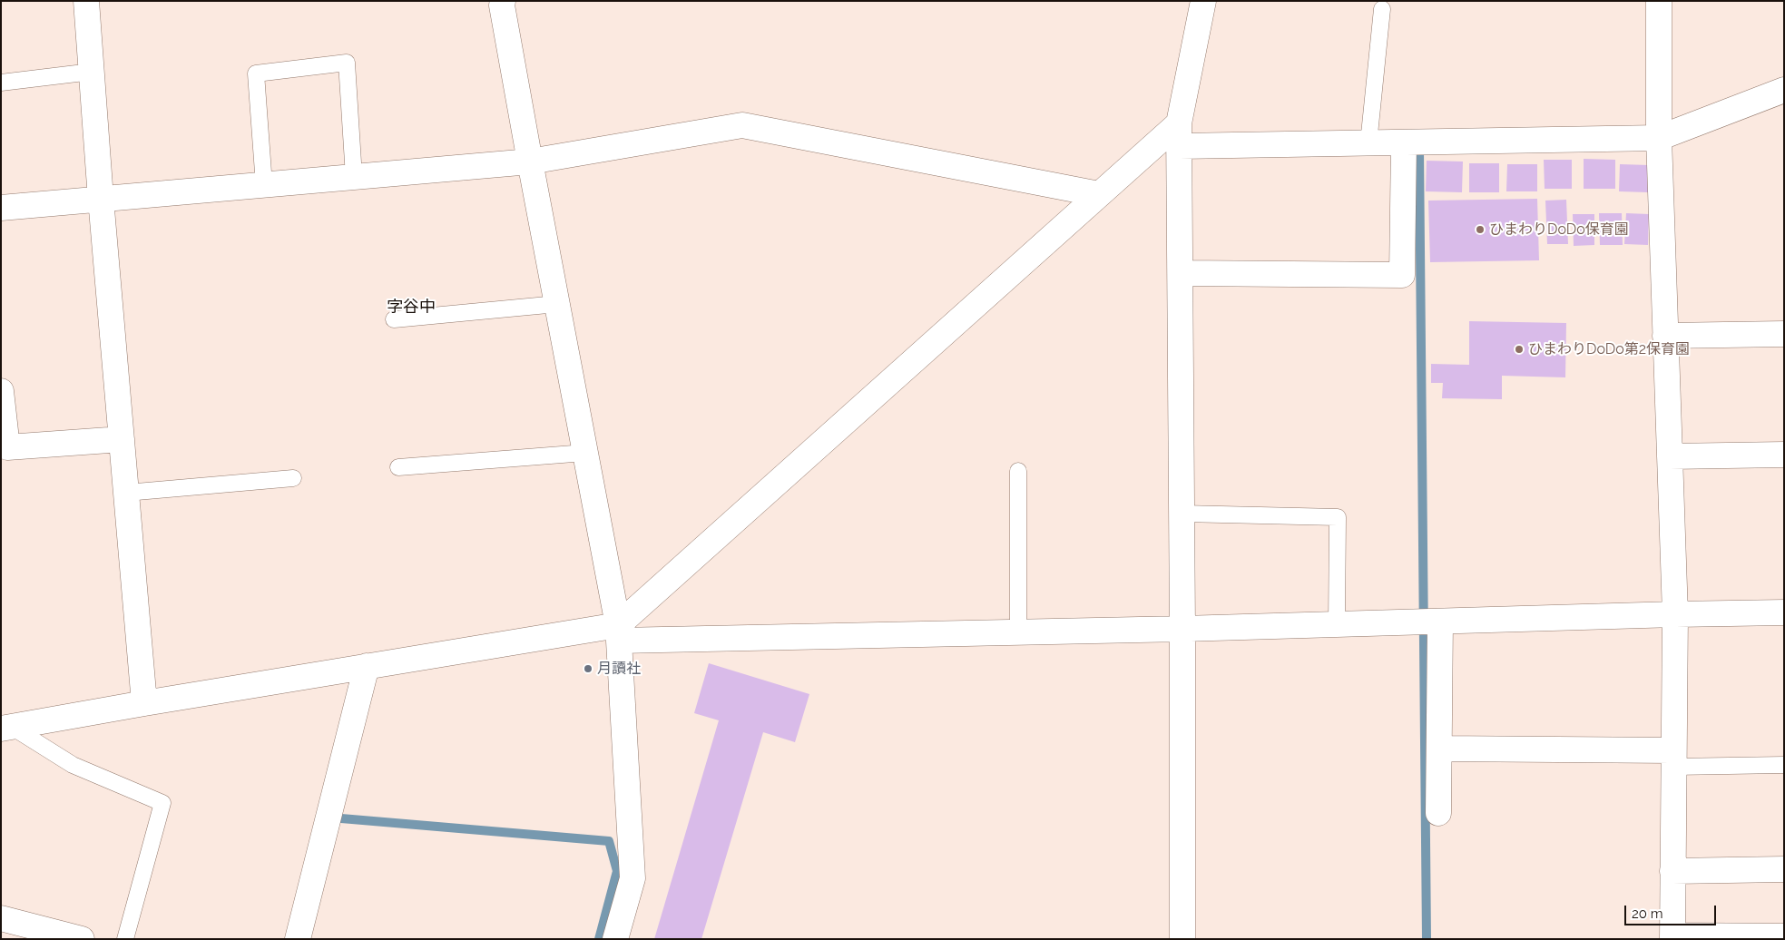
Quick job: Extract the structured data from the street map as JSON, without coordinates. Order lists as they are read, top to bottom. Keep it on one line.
{"districts":["字谷中"],"places":["ひまわりDoDo保育園","ひまわりDoDo第2保育園","月讀社"],"scale_bar":"20 m"}
